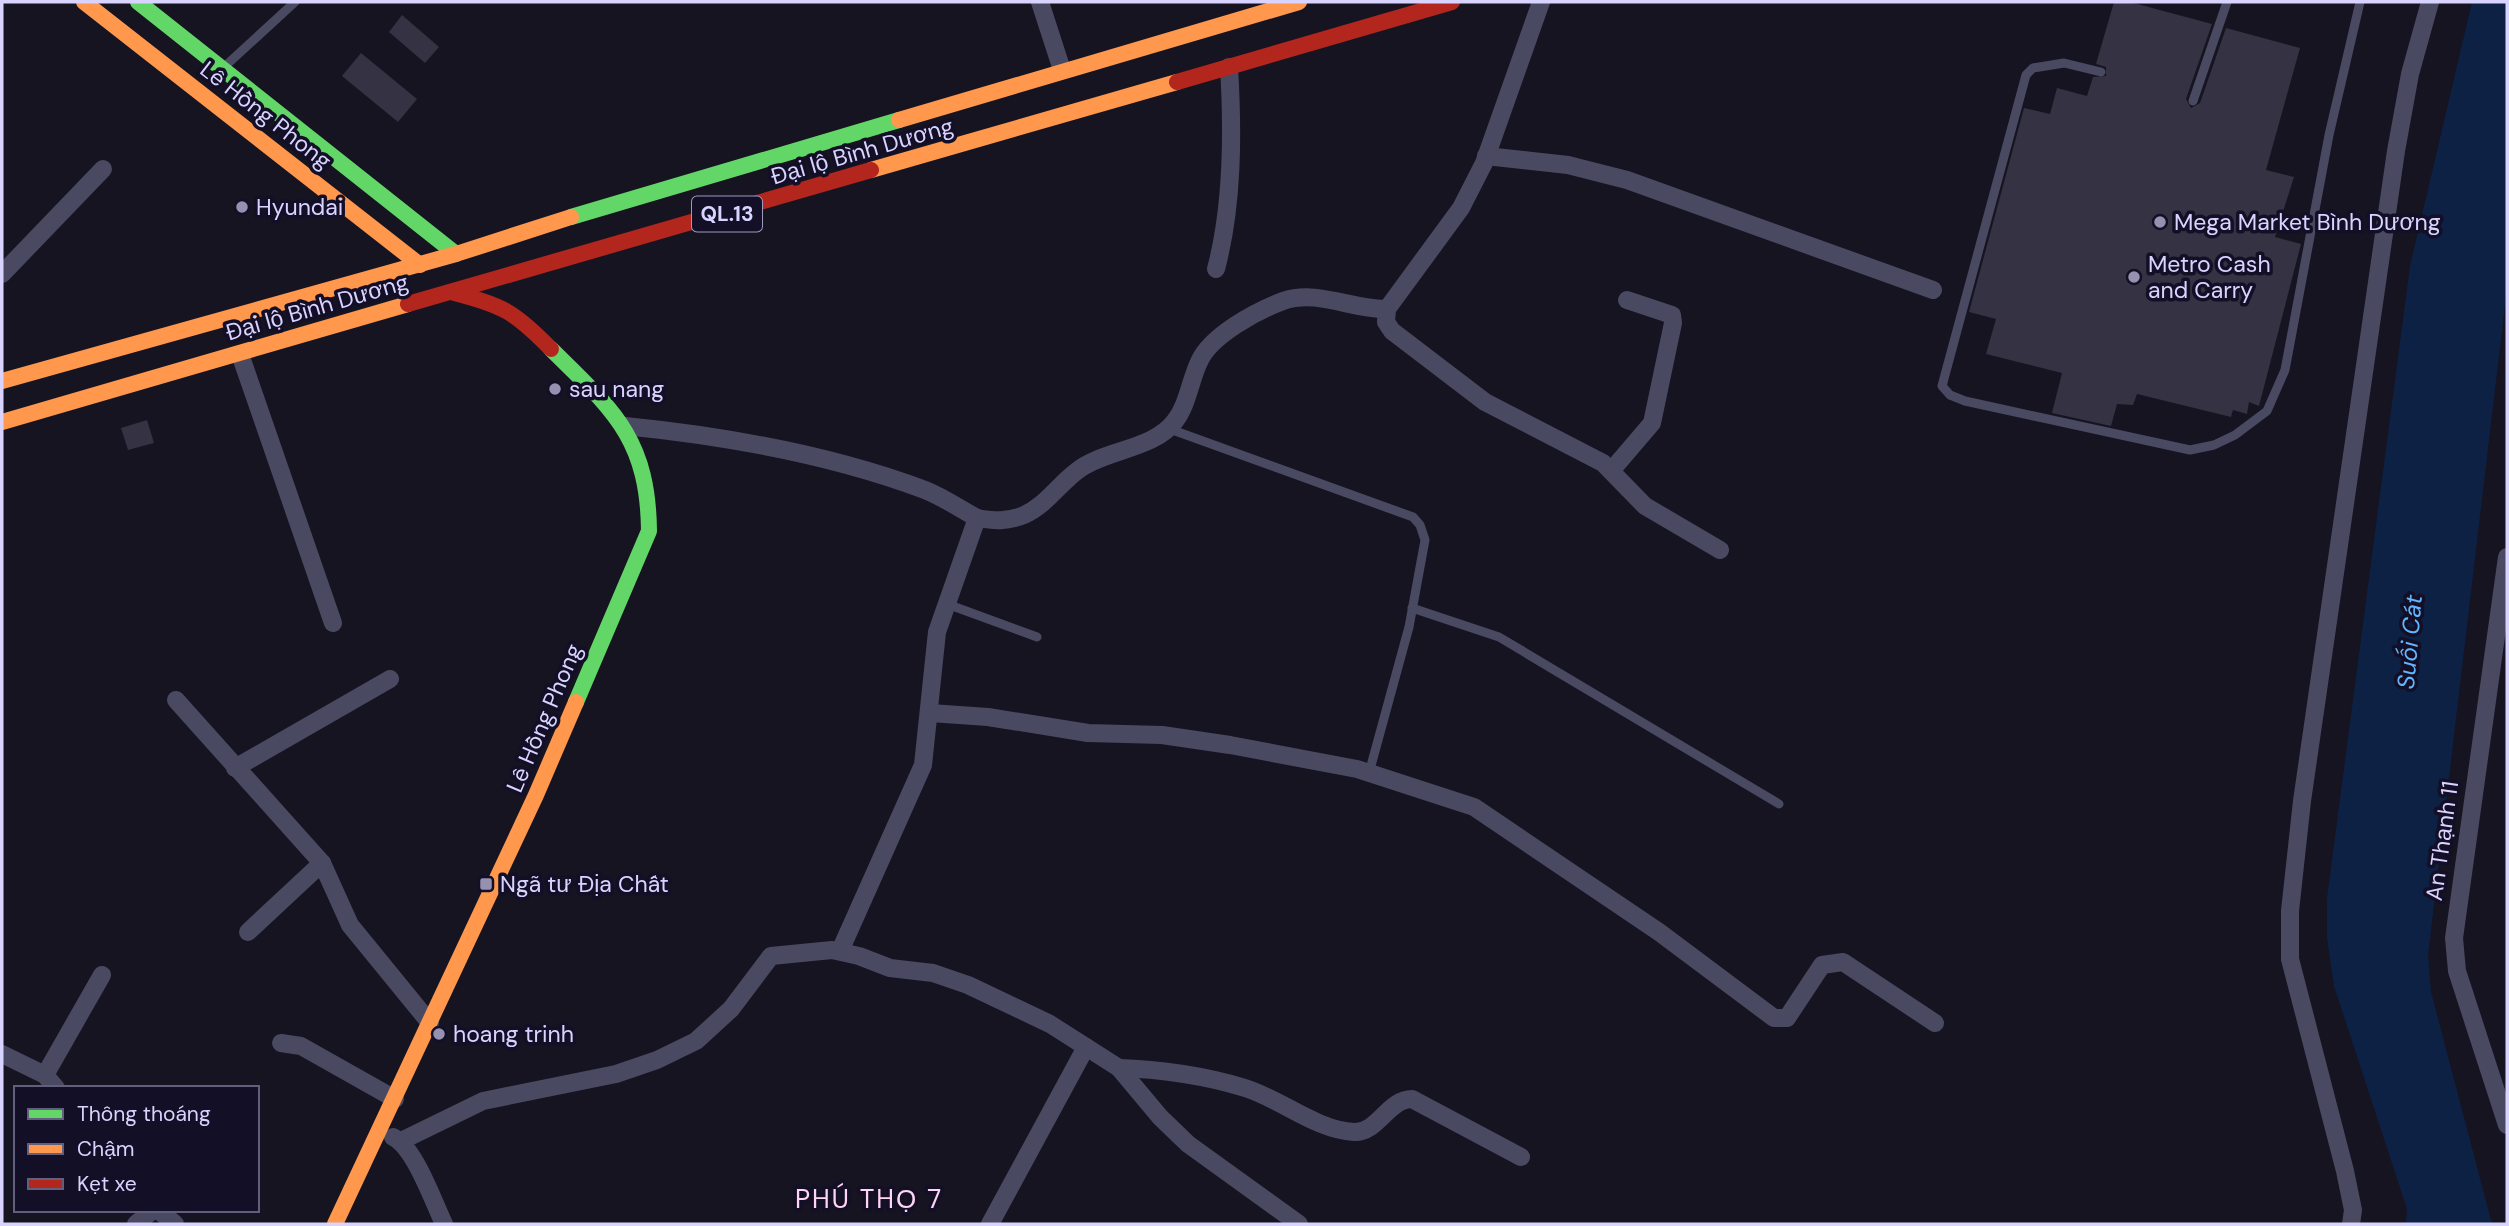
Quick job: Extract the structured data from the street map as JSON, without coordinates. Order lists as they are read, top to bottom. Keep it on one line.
{"streets":{"main road":["Lê Hồng Phong","Đại lộ Bình Dương","QL.13"],"street":["An Thạnh 11"]},"crossings":[["Lê Hồng Phong","Đại lộ Bình Dương"]],"districts":["PHÚ THỌ 7"],"water":["Suối Cát"],"places":{"other":["Hyundai","Mega Market Bình Dương","Metro Cash and Carry","sau nang","hoang trinh"],"transit":["Ngã tư Địa Chất"]},"legend":["Thông thoáng","Chậm","Kẹt xe"]}
